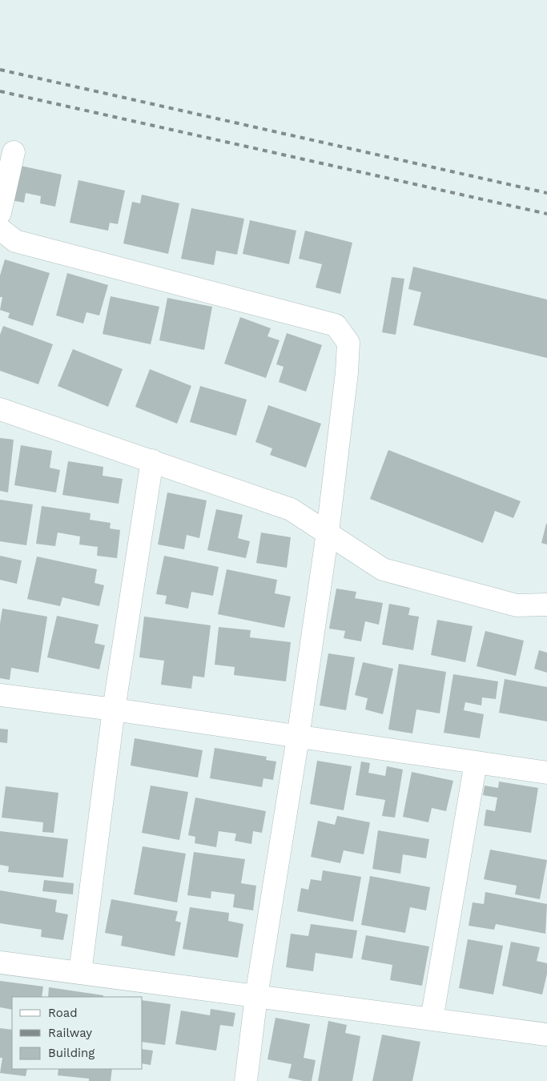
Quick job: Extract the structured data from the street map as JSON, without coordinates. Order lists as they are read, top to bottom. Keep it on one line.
{"legend":["Road","Railway","Building"]}
